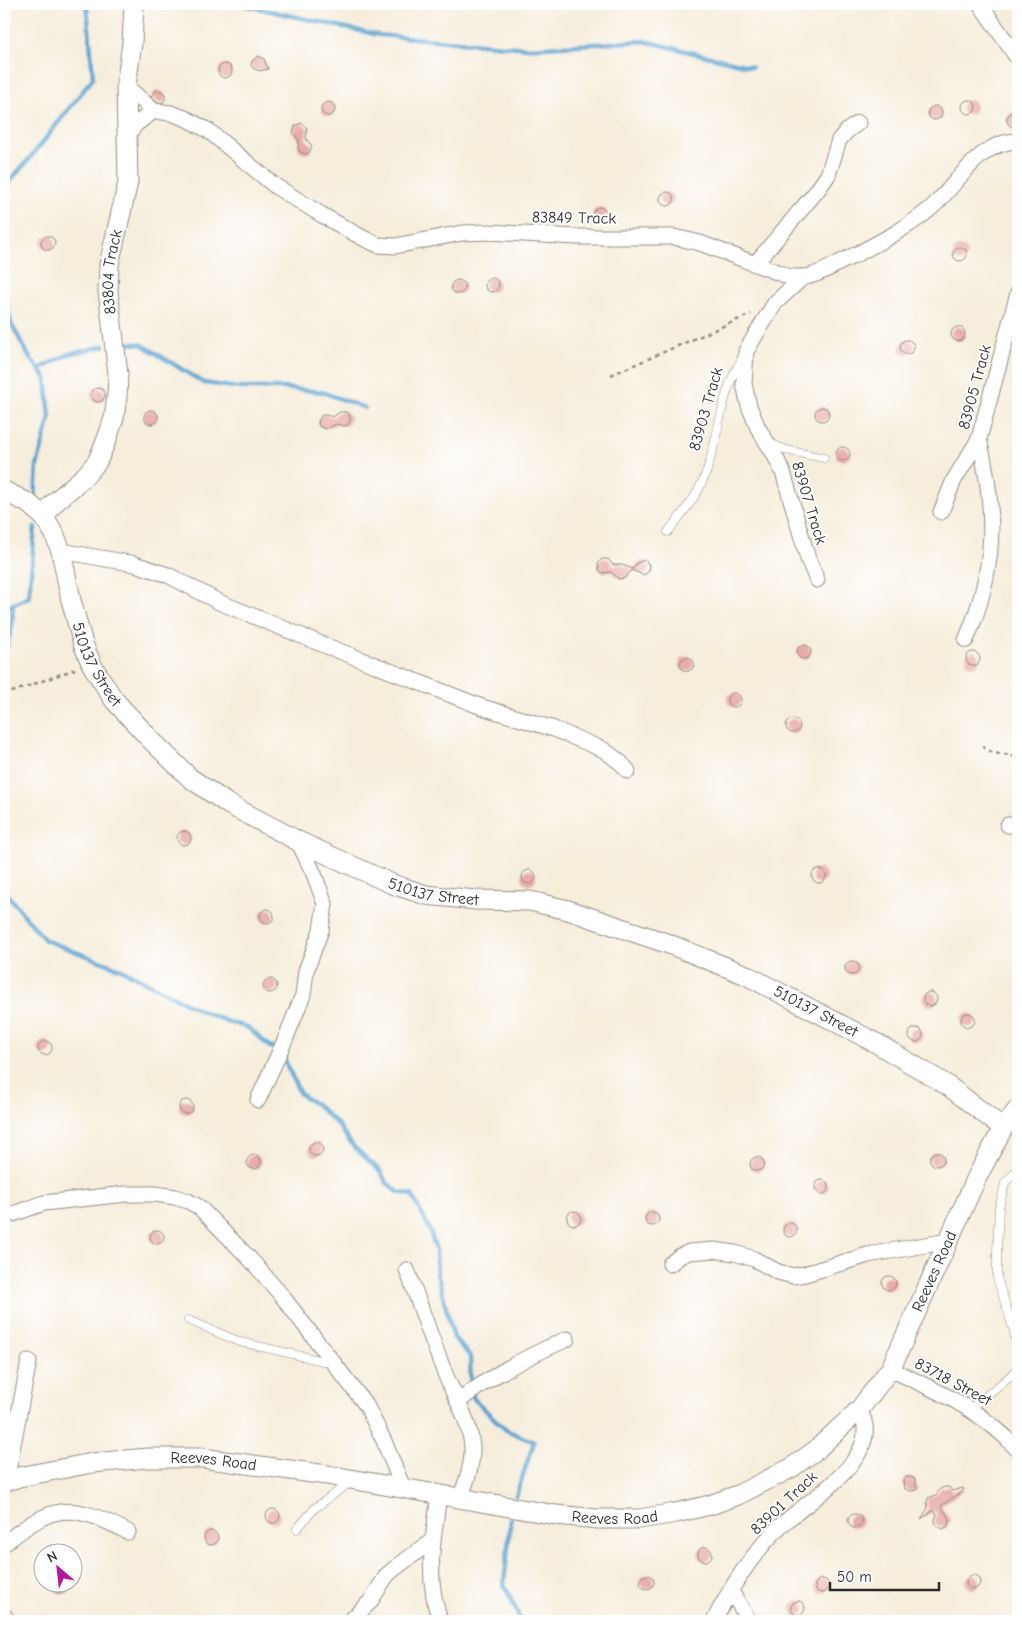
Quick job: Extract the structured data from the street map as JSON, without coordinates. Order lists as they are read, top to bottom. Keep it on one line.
{"streets":{"street":["83849 Track","83804 Track","83905 Track","83903 Track","83907 Track","510137 Street","Reeves Road","83718 Street","83901 Track"]},"crossings":[["83849 Track","83903 Track"],["83804 Track","510137 Street"],["83903 Track","83907 Track"],["510137 Street","Reeves Road"],["Reeves Road","83718 Street"],["Reeves Road","83901 Track"]],"scale_bar":"50 m","north":"top left"}
